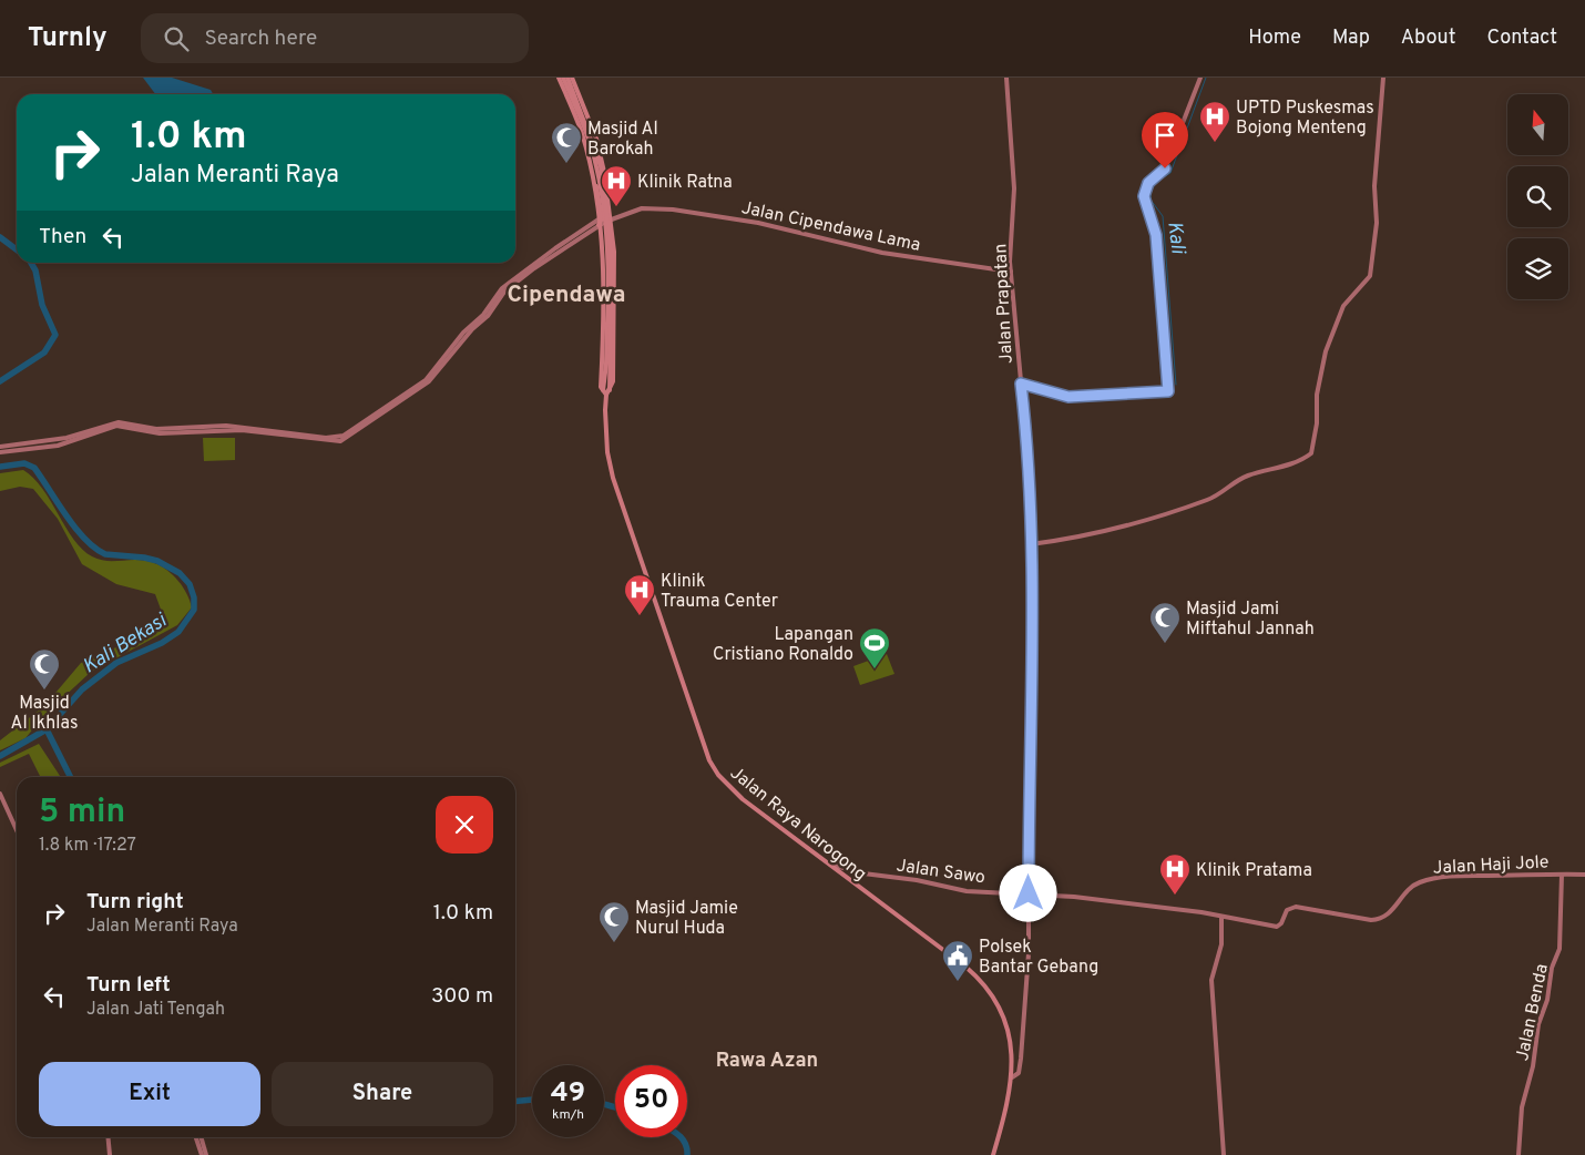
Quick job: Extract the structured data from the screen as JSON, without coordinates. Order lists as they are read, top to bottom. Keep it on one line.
{"streets":{"main road":["Jalan Cipendawa Lama","Jalan Prapatan","Jalan Raya Narogong","Jalan Haji Jole","Jalan Sawo","Jalan Benda"]},"crossings":[["Jalan Cipendawa Lama","Jalan Prapatan"],["Jalan Cipendawa Lama","Jalan Raya Narogong"],["Jalan Prapatan","Jalan Haji Jole"],["Jalan Prapatan","Jalan Sawo"],["Jalan Raya Narogong","Jalan Sawo"],["Jalan Haji Jole","Jalan Sawo"],["Jalan Haji Jole","Jalan Benda"]],"districts":["Cipendawa","Rawa Azan"],"water":["Kali","Kali Bekasi"],"places":{"hospital":["UPTD Puskesmas Bojong Menteng","Klinik Ratna","Klinik Trauma Center","Klinik Pratama"],"mosque":["Masjid Al Barokah","Masjid Jami Miftahul Jannah","Masjid Al Ikhlas","Masjid Jamie Nurul Huda"],"sports":["Lapangan Cristiano Ronaldo"],"public building":["Polsek Bantar Gebang"]},"north":"top","page":{"header":"Turnly","search":"Search here","nav":["Home","Map","About","Contact"],"turn":["1.0 km","Jalan Meranti Raya"],"then":"Then","heading":["5 min","1.8 km · 17:27"],"list":[{"name":"Turn right","note":"Jalan Meranti Raya","value":"1.0 km"},{"name":"Turn left","note":"Jalan Jati Tengah","value":"300 m"}],"buttons":["Exit","Share"],"speed":"49 km/h","limit":"50"}}
